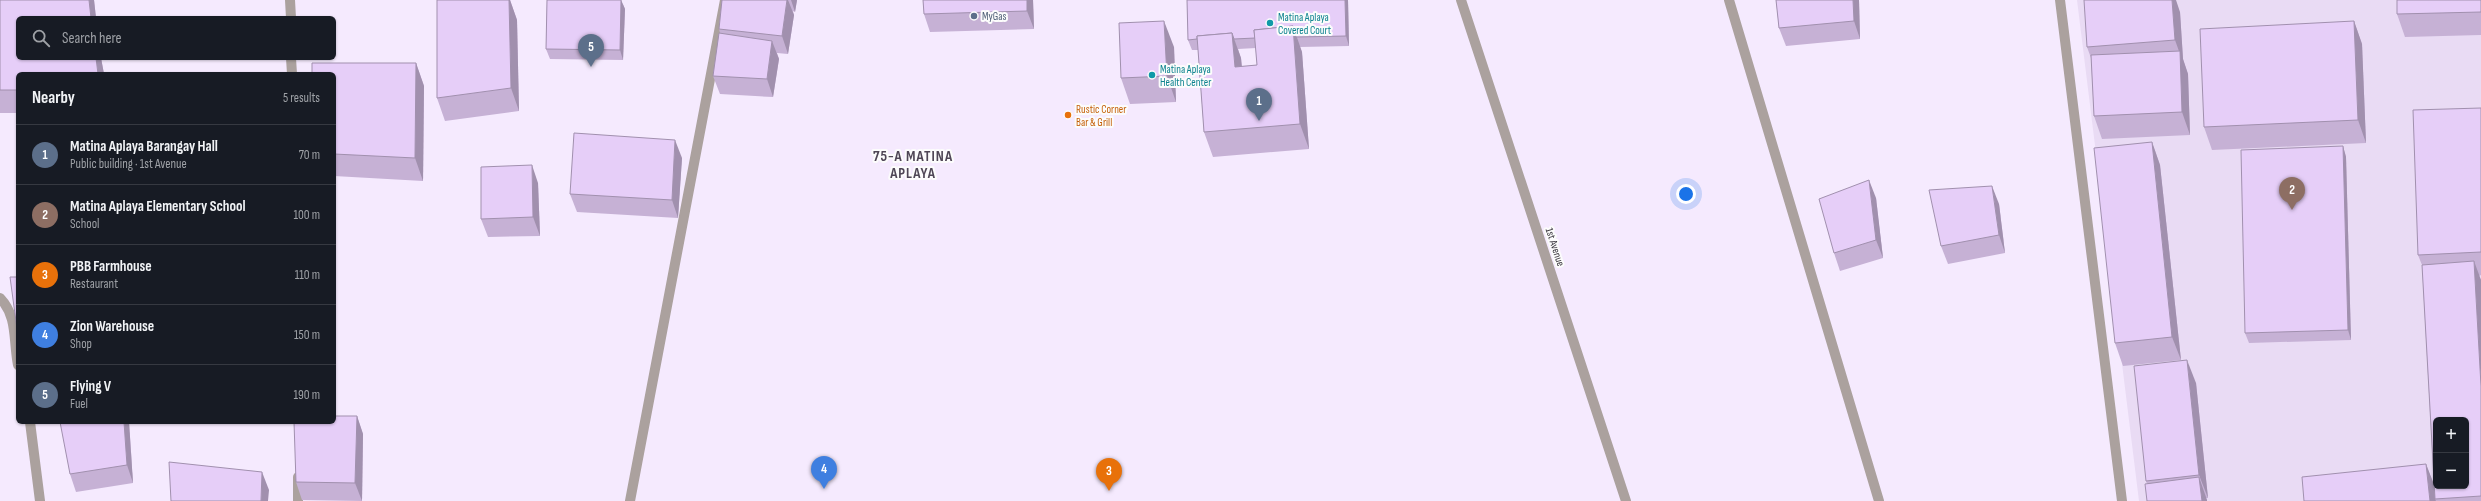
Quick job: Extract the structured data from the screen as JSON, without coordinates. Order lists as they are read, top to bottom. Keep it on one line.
{"streets":{"street":["1st Avenue"]},"districts":["75-A MATINA APLAYA"],"places":["MyGas","Matina Aplaya Covered Court","Matina Aplaya Health Center","Rustic Corner Bar & Grill"],"page":{"search":"Search here","pins":["5","1","2","4","3"],"heading":["Nearby","5 results"],"list":[{"mark":"1","name":"Matina Aplaya Barangay Hall","note":"Public building · 1st Avenue","value":"70 m"},{"mark":"2","name":"Matina Aplaya Elementary School","note":"School","value":"100 m"},{"mark":"3","name":"PBB Farmhouse","note":"Restaurant","value":"110 m"},{"mark":"4","name":"Zion Warehouse","note":"Shop","value":"150 m"},{"mark":"5","name":"Flying V","note":"Fuel","value":"190 m"}],"map_buttons":["+","−"]}}
